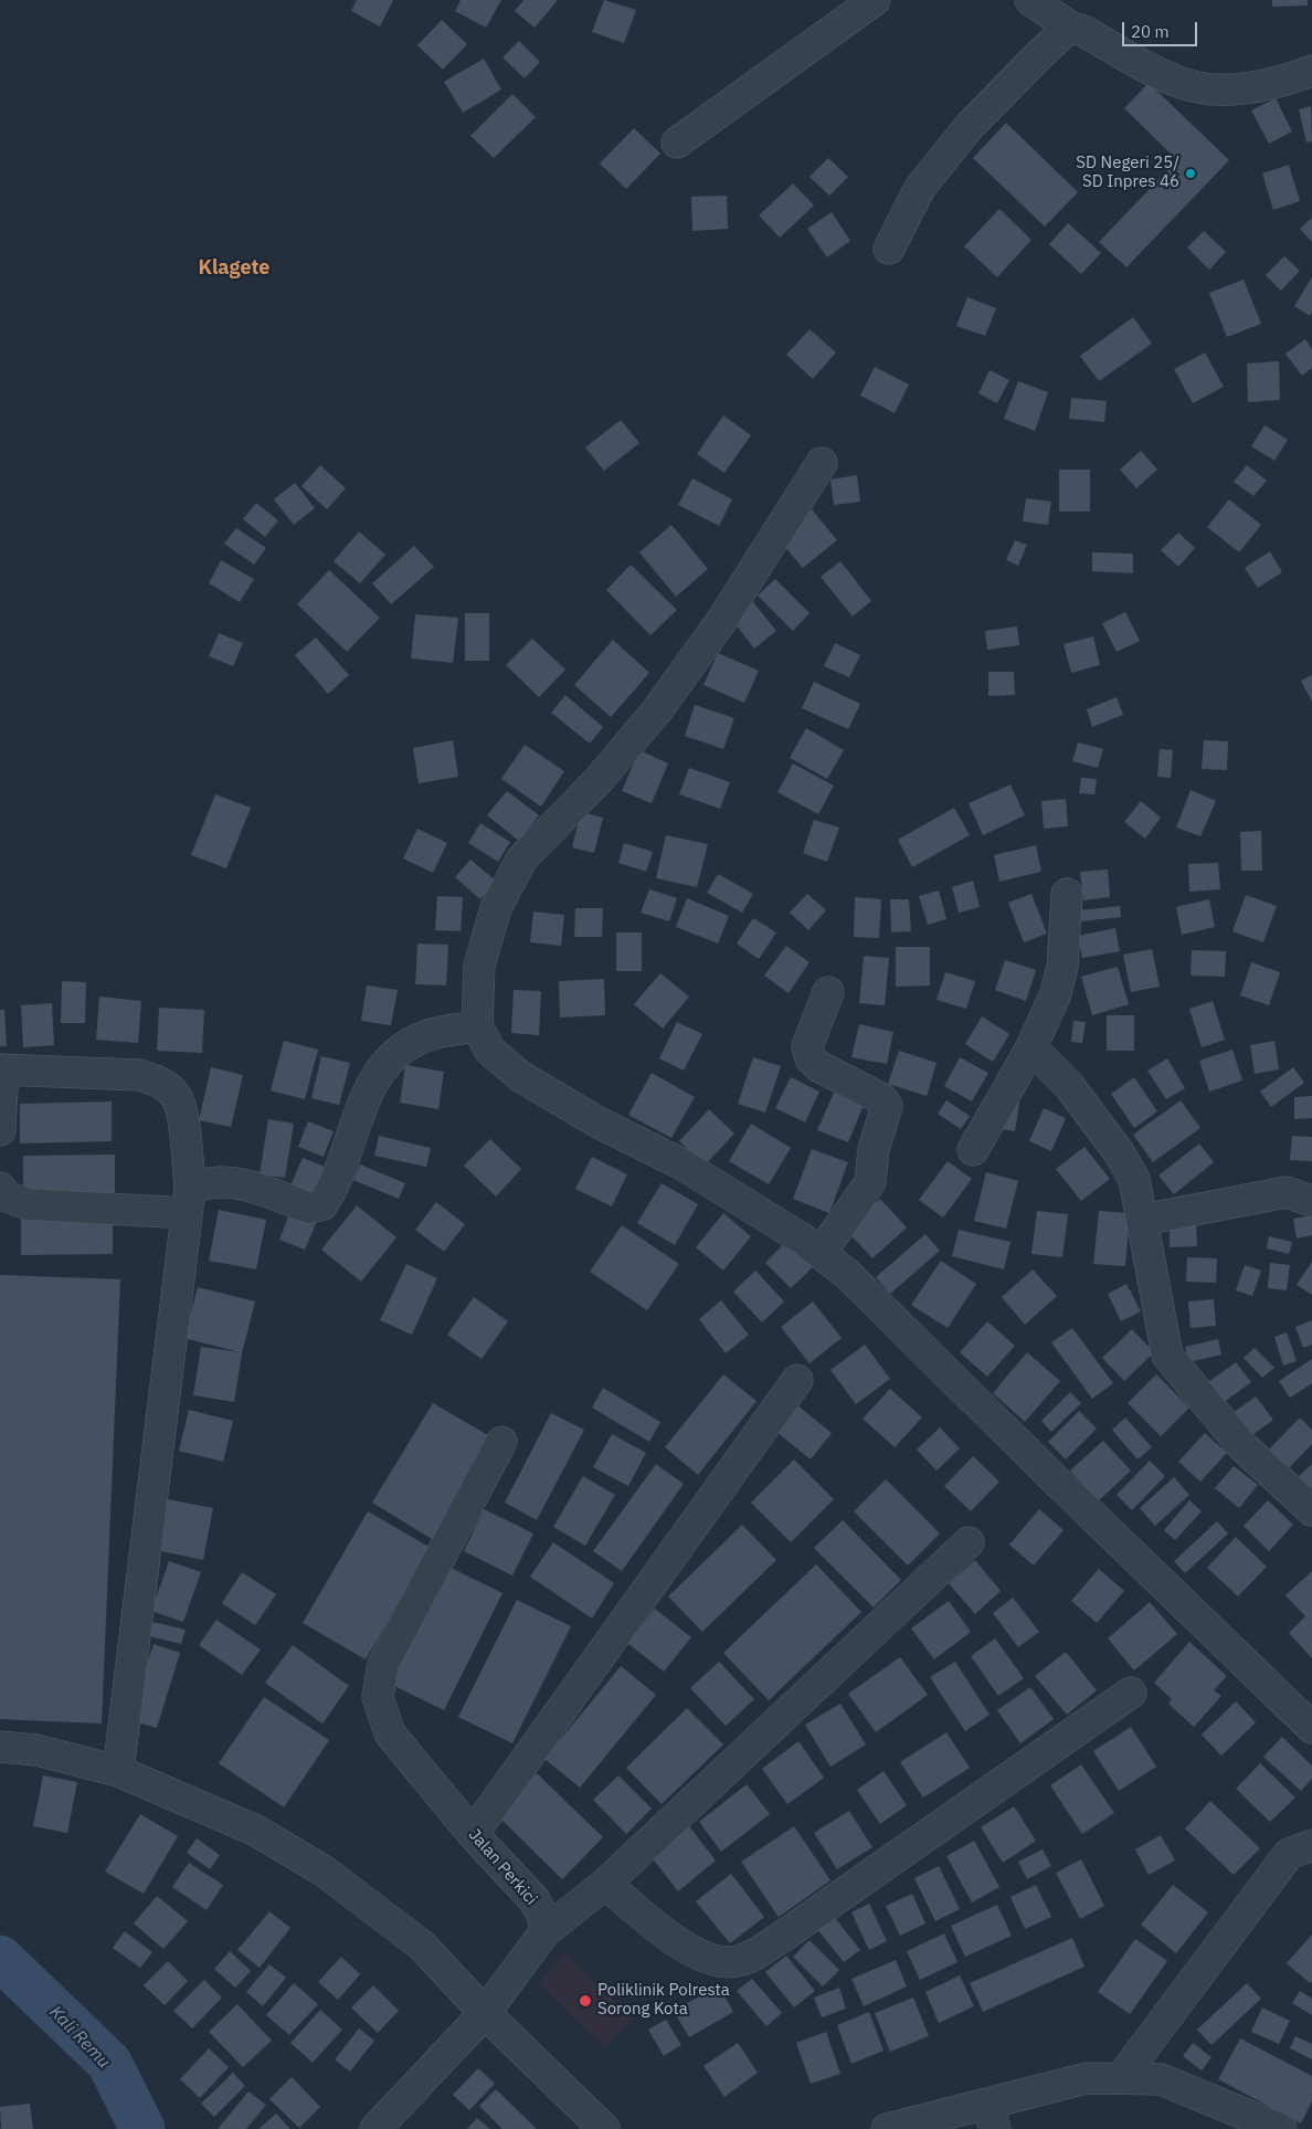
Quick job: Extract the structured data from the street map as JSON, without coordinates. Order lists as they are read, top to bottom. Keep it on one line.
{"streets":{"street":["Jalan Perkici"]},"districts":["Klagete"],"water":["Kali Remu"],"places":["SD Negeri 25/ SD Inpres 46","Poliklinik Polresta Sorong Kota"],"scale_bar":"20 m"}
